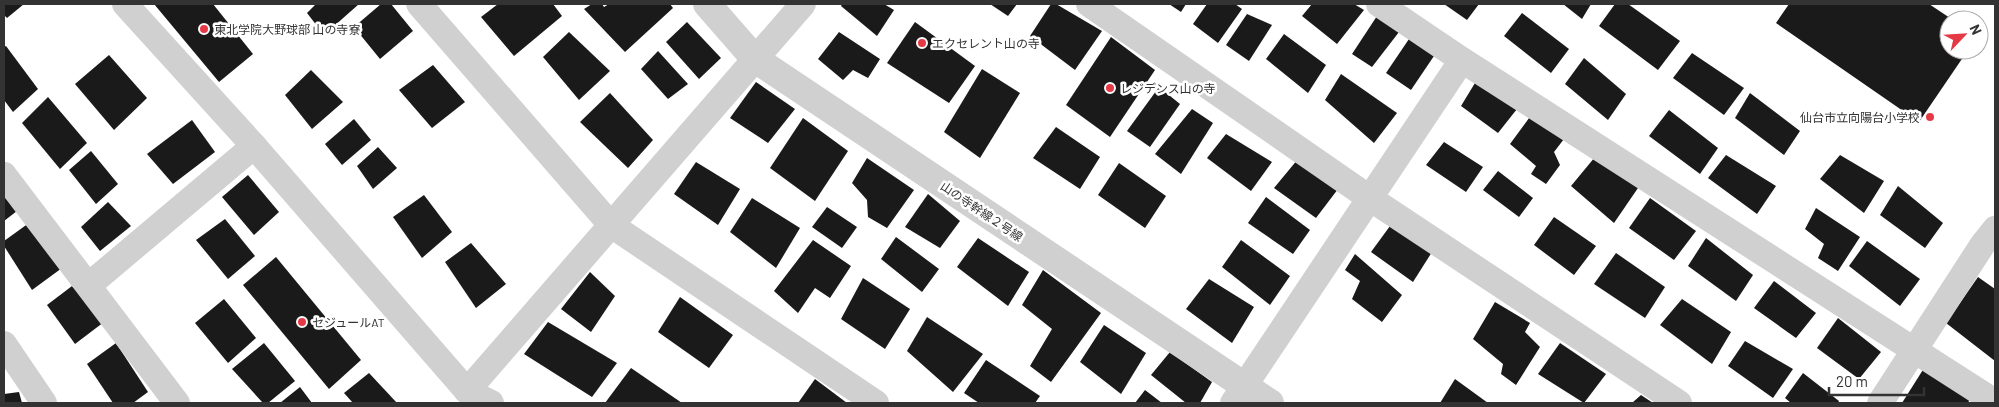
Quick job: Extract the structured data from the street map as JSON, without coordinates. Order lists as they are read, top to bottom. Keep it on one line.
{"streets":{"street":["山の寺幹線２号線"]},"places":["東北学院大野球部 山の寺寮","エクセレント山の寺","レジデンス山の寺","仙台市立向陽台小学校","セジュールAT"],"scale_bar":"20 m","north":"top right"}
